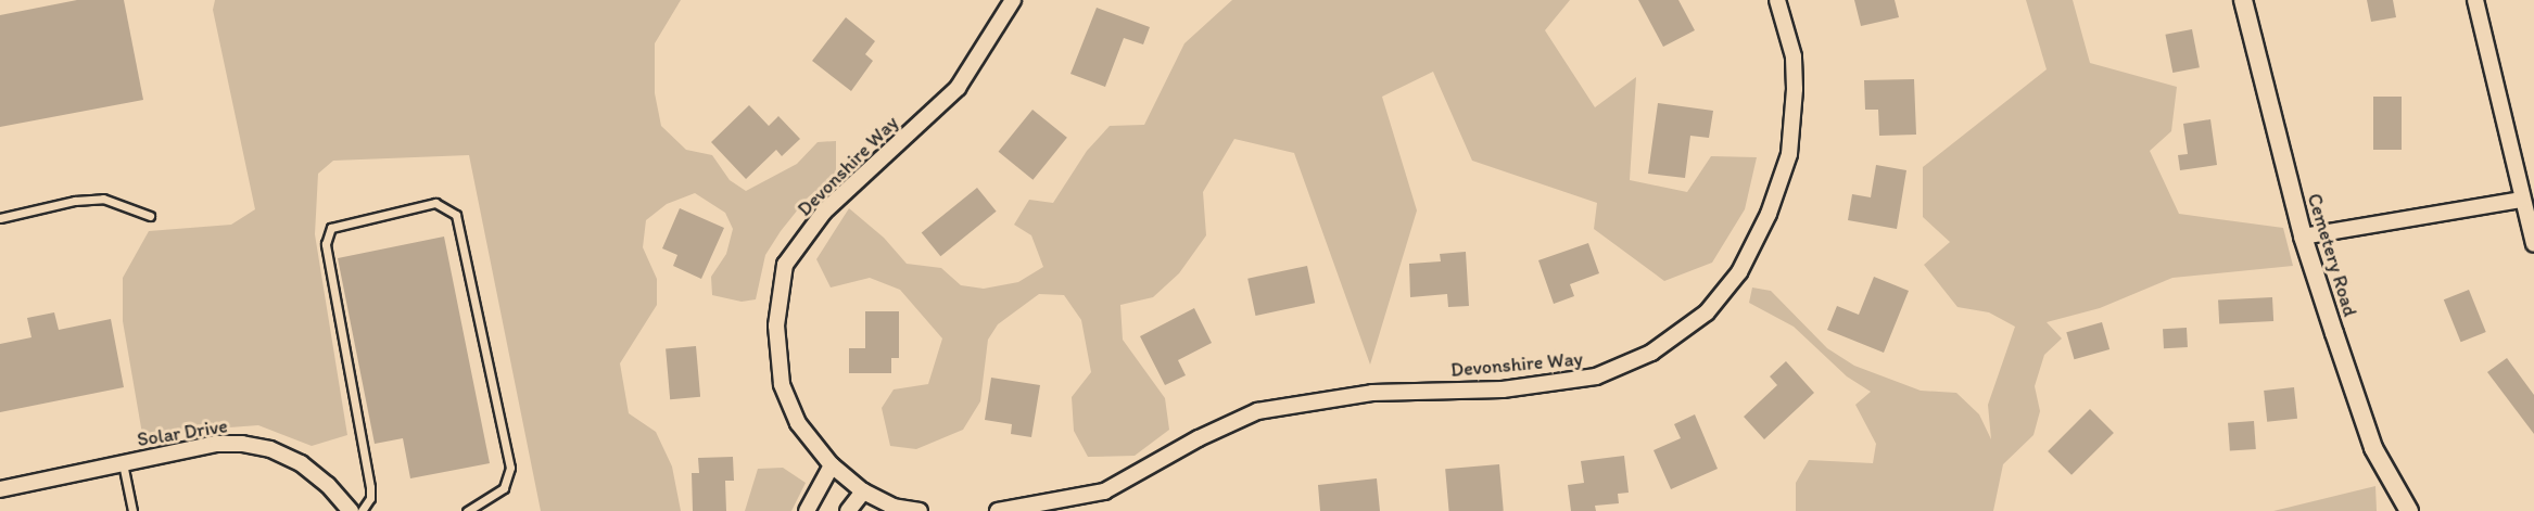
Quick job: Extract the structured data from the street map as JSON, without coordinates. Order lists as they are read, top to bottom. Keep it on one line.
{"streets":{"street":["Devonshire Way","Cemetery Road","Solar Drive"]}}
